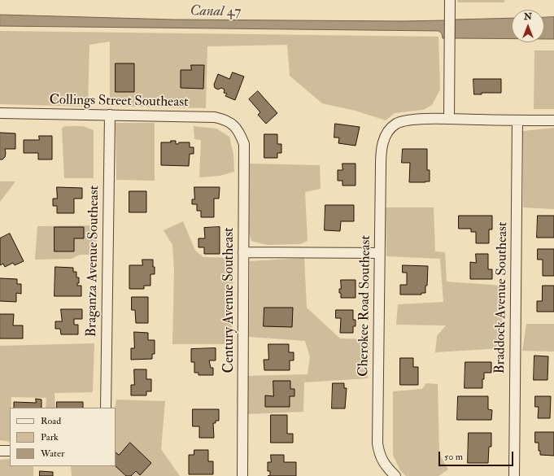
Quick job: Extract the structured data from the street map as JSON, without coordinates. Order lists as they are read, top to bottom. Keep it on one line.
{"streets":{"street":["Collings Street Southeast","Braganza Avenue Southeast","Braddock Avenue Southeast","Century Avenue Southeast","Cherokee Road Southeast"]},"crossings":[["Collings Street Southeast","Braganza Avenue Southeast"],["Collings Street Southeast","Century Avenue Southeast"]],"water":["Canal 47"],"legend":["Road","Park","Water"],"scale_bar":"50 m","north":"top"}
